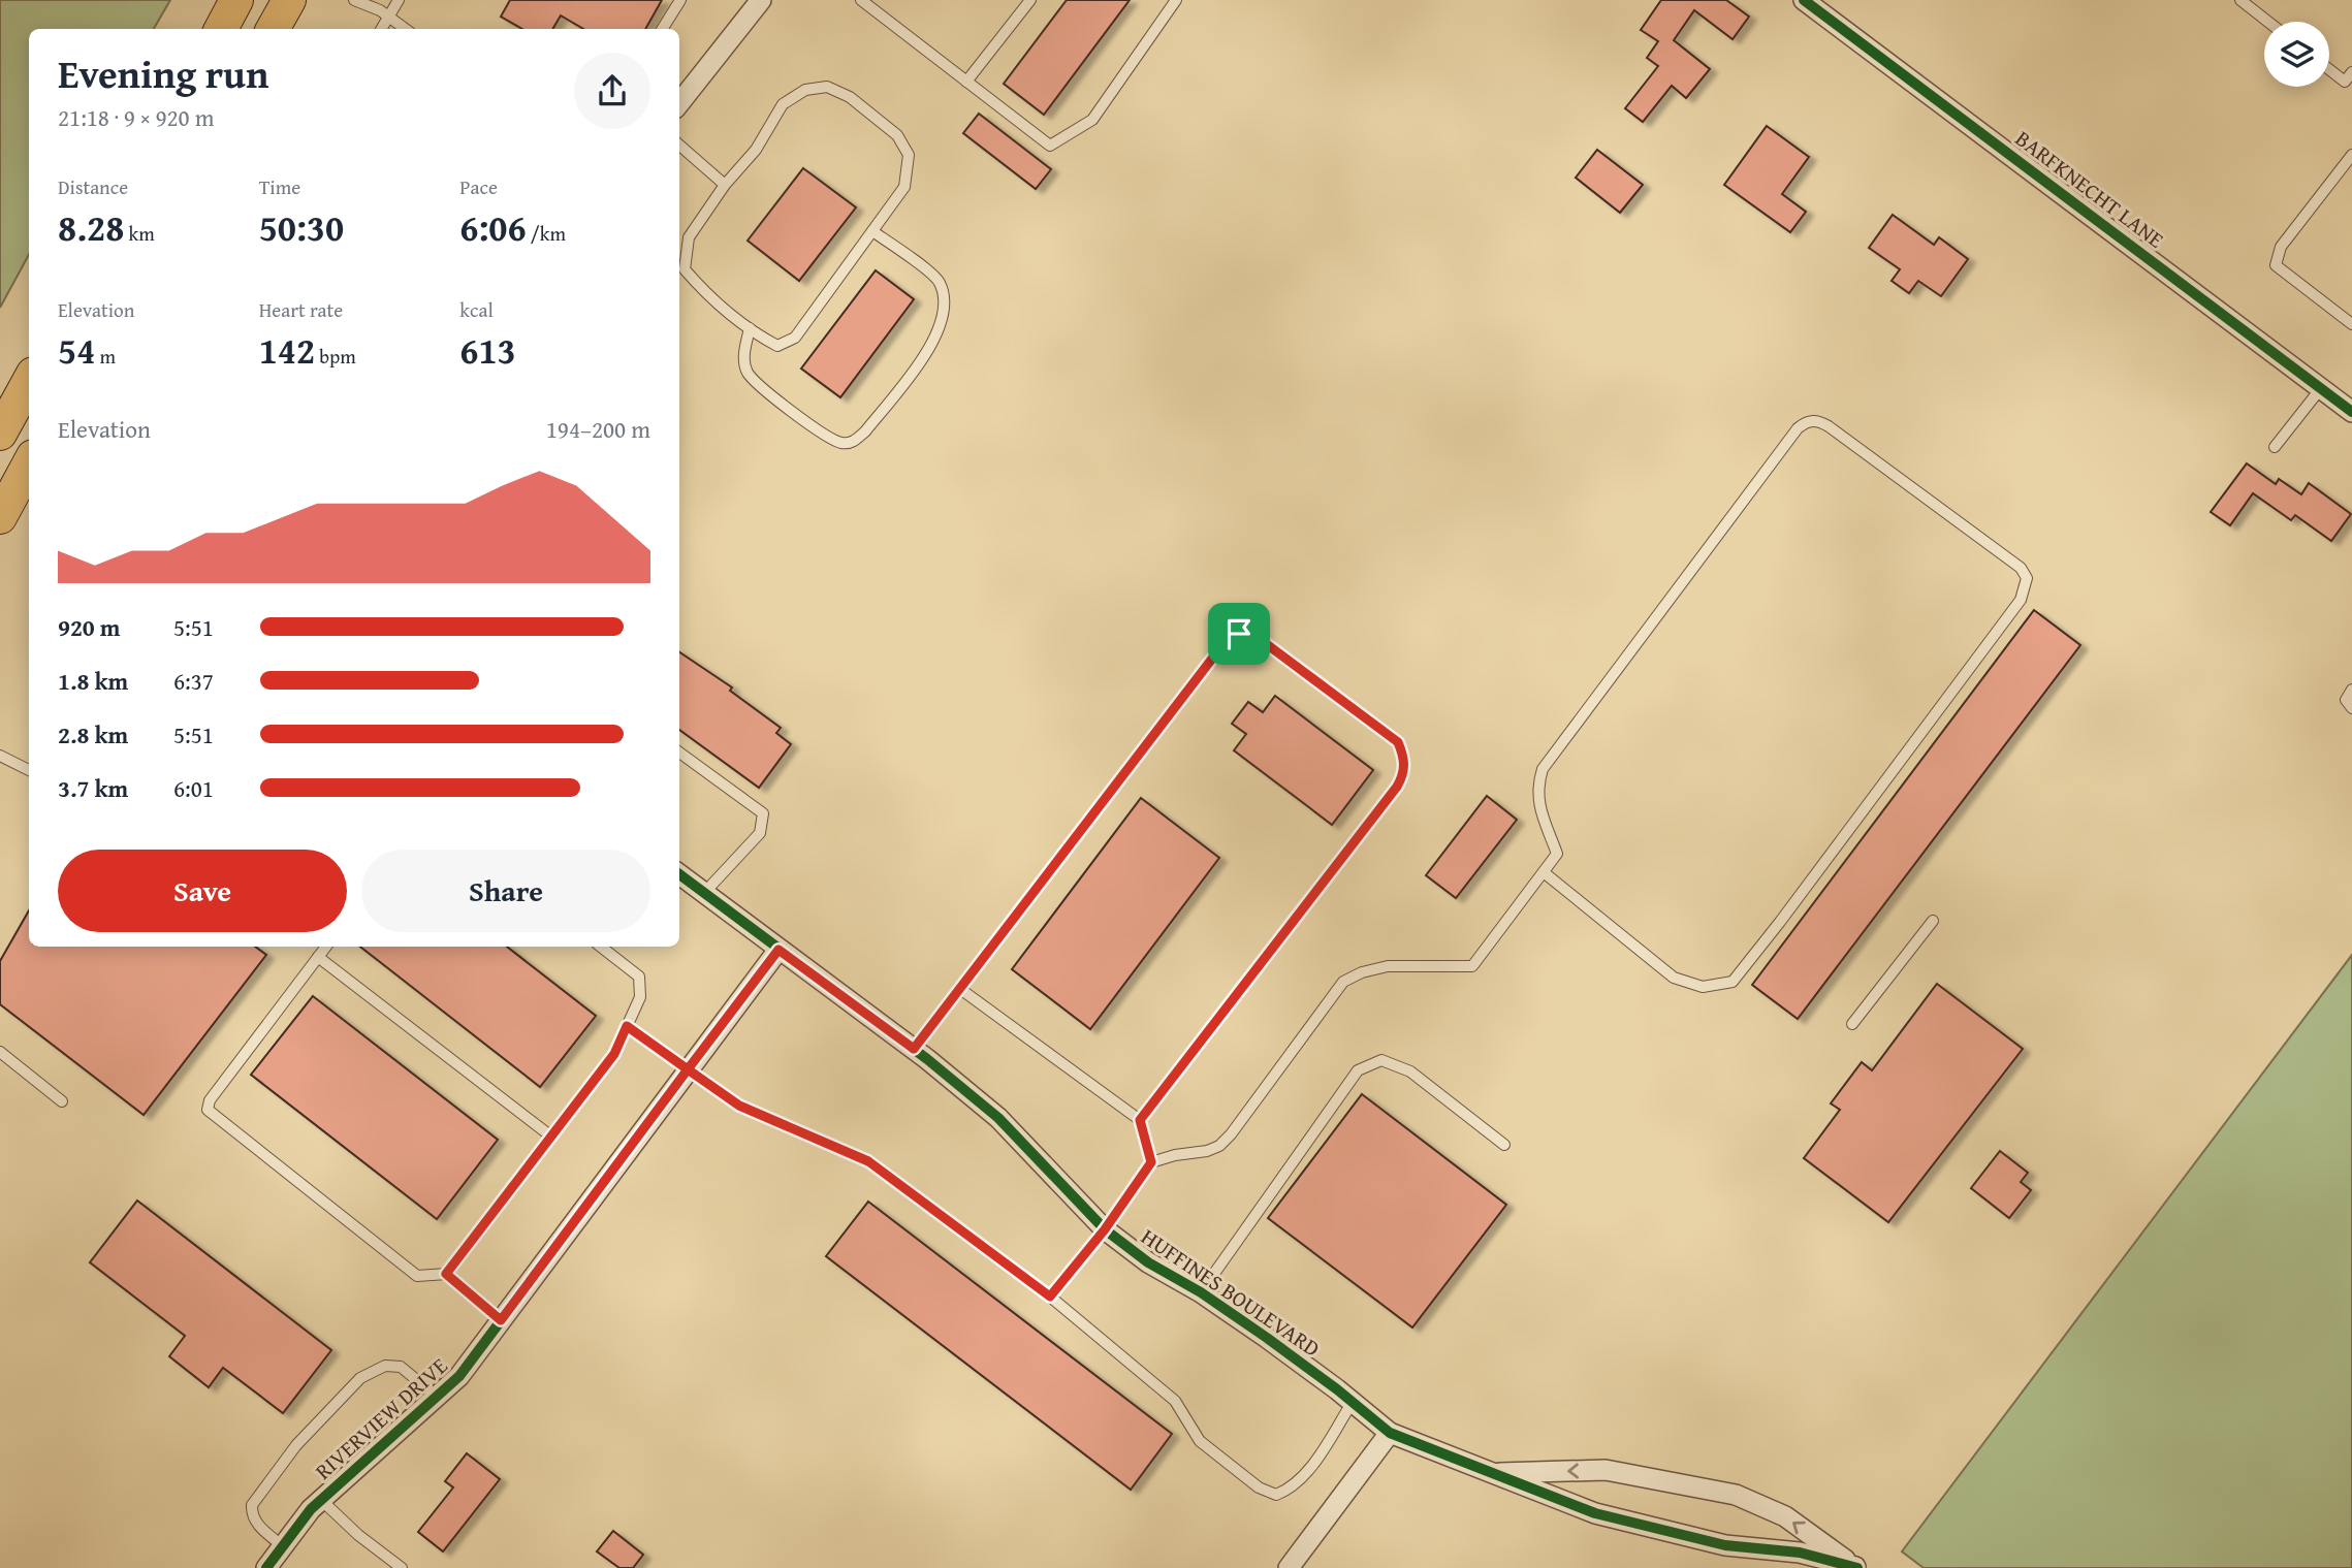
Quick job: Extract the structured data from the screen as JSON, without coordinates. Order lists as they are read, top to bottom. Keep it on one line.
{"streets":{"street":["BARFKNECHT LANE","HUFFINES BOULEVARD","RIVERVIEW DRIVE"]},"crossings":[["HUFFINES BOULEVARD","RIVERVIEW DRIVE"]],"page":{"heading":["Evening run","21:18 · 9 × 920 m"],"stats":[["Distance","8.28 km"],["Time","50:30"],["Pace","6:06 /km"],["Elevation","54 m"],["Heart rate","142 bpm"],["kcal","613"]],"chart":["Elevation","194–200 m"],"list":[{"name":"920 m","note":"5:51"},{"name":"1.8 km","note":"6:37"},{"name":"2.8 km","note":"5:51"},{"name":"3.7 km","note":"6:01"}],"buttons":["Save","Share"]}}
